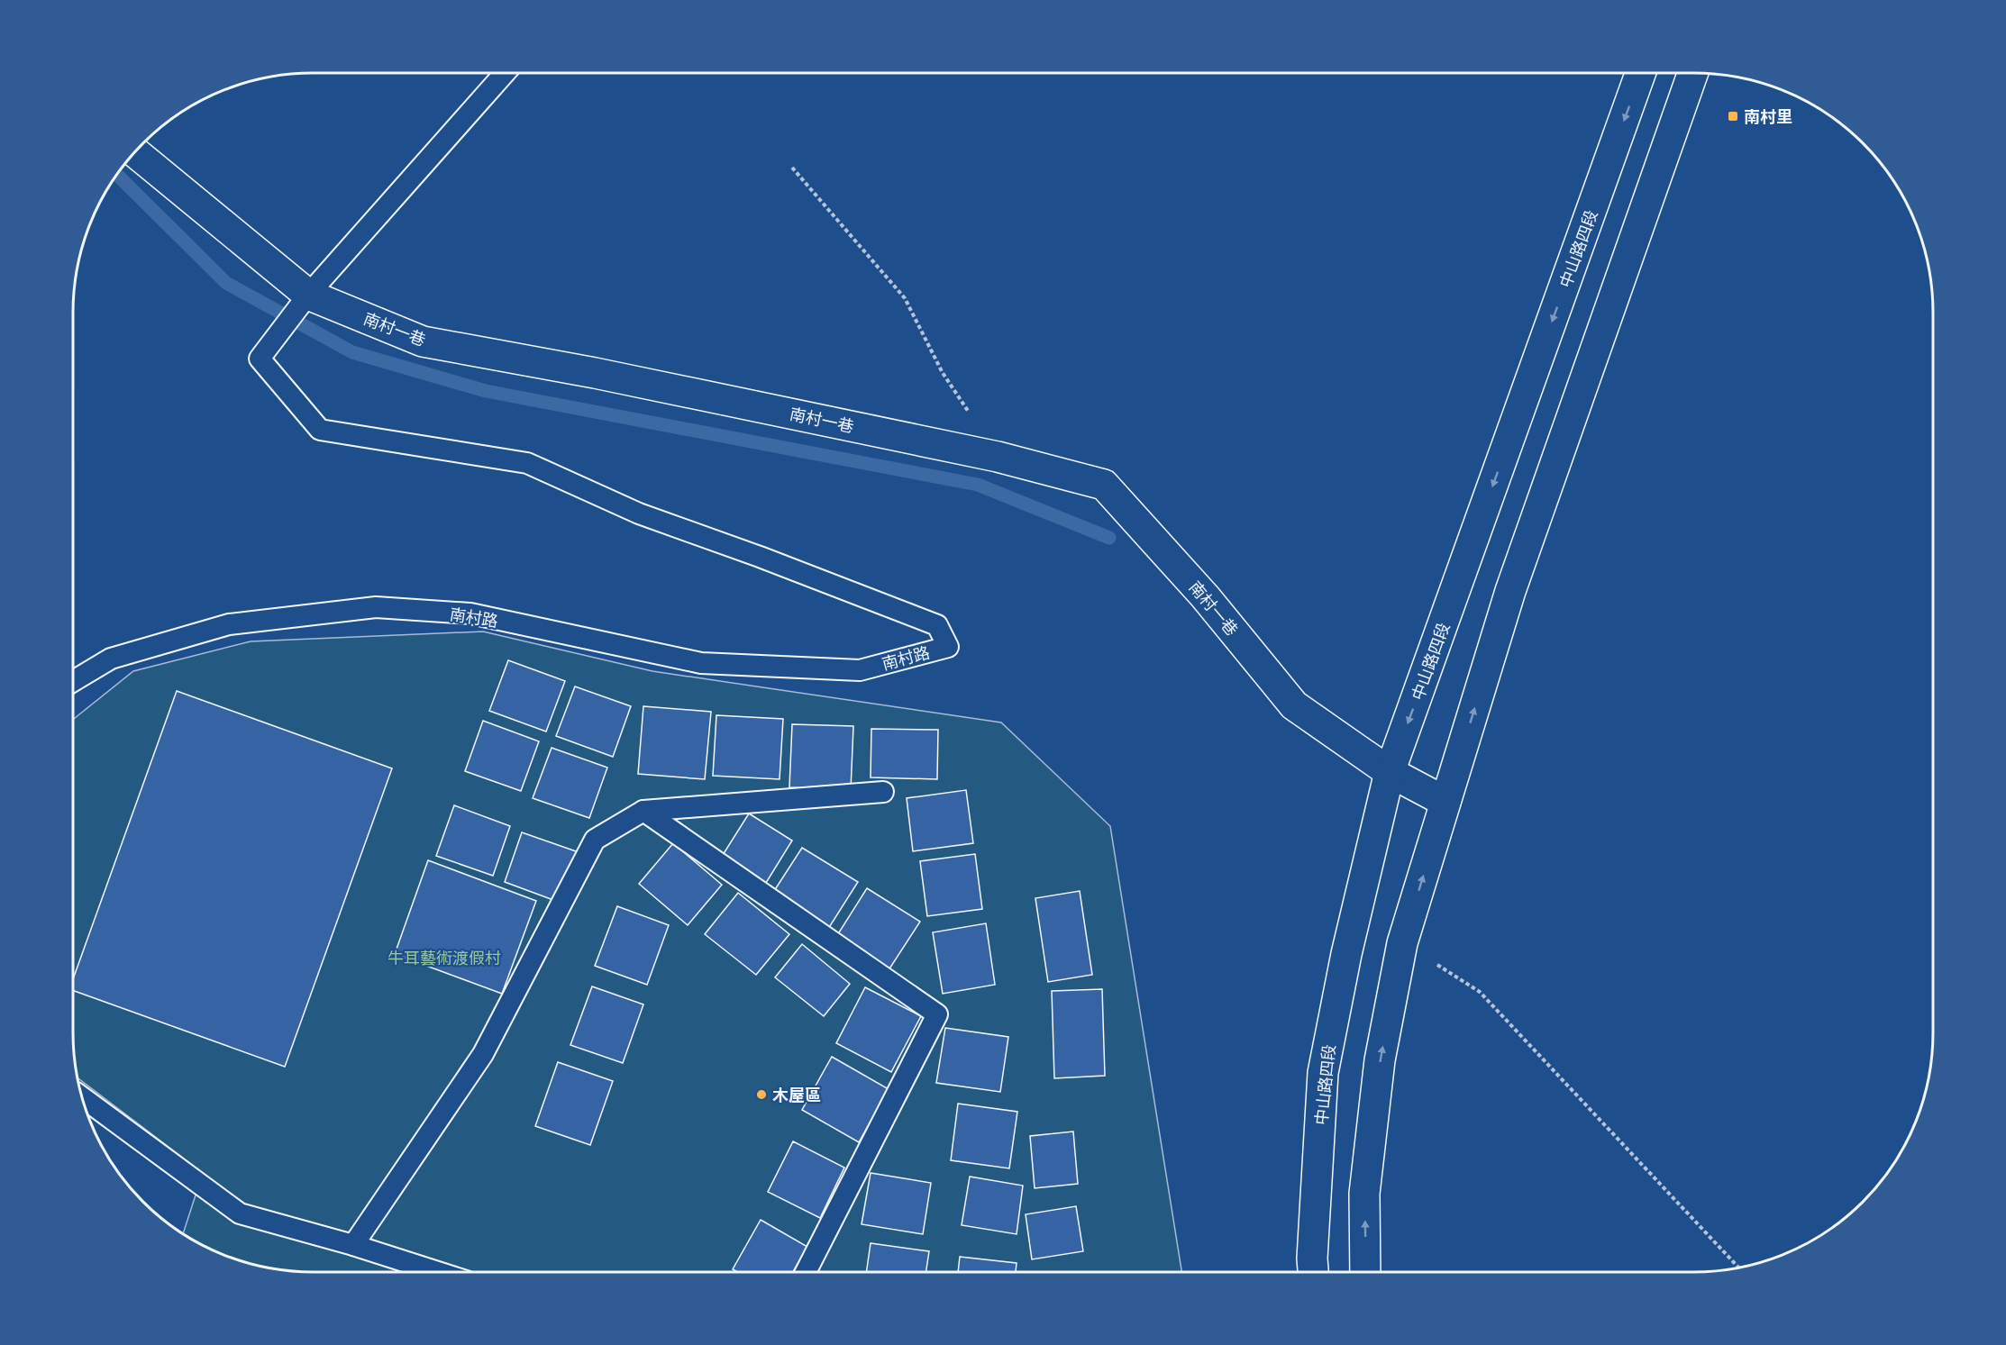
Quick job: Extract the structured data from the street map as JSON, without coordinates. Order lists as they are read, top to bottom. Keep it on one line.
{"streets":{"main road":["中山路四段","南村一巷"],"lane":["南村路"]},"crossings":[["中山路四段","南村一巷"],["南村一巷","南村路"]],"parks":["牛耳藝術渡假村"],"places":{"transit":["南村里"],"other":["木屋區"]}}
